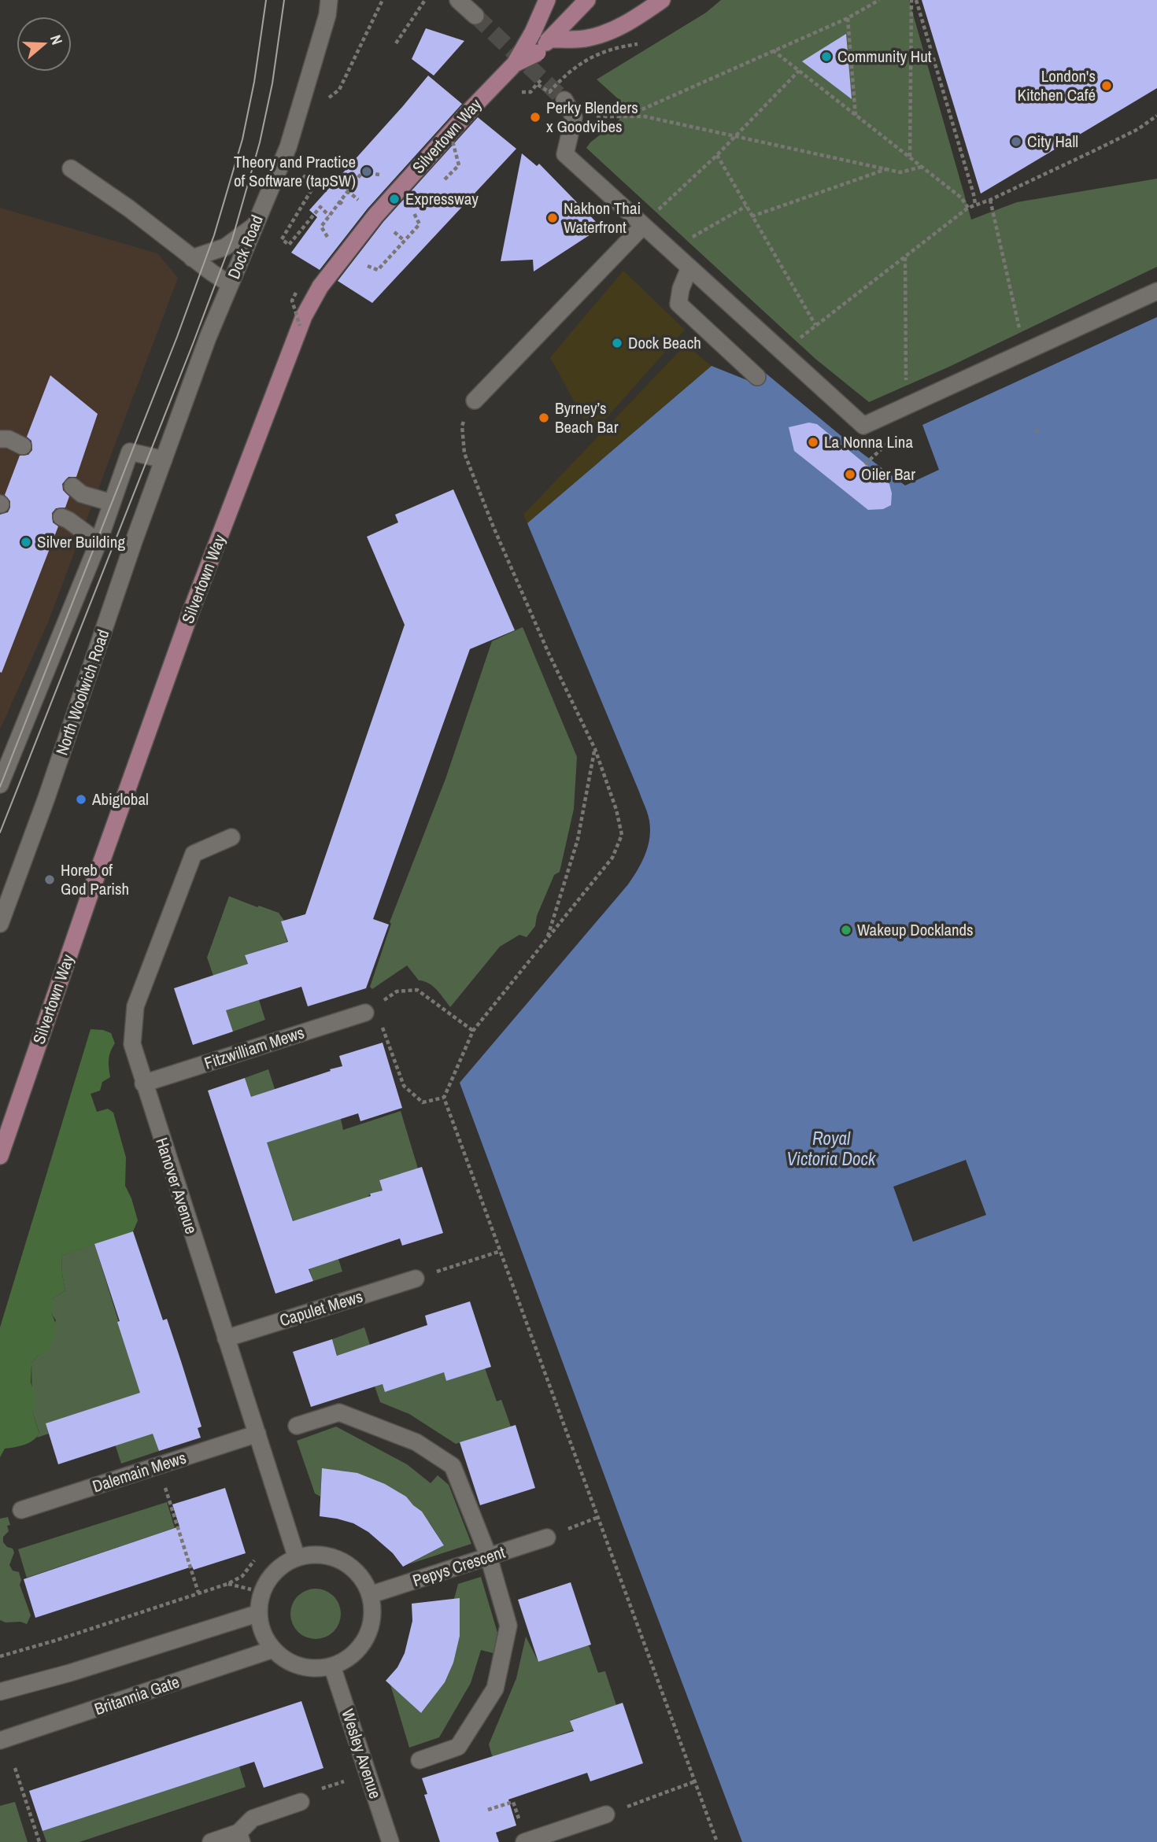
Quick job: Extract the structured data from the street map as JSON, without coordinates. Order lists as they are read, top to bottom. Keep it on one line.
{"streets":{"main road":["Silvertown Way"],"street":["Dock Road","North Woolwich Road","Fitzwilliam Mews","Hanover Avenue","Capulet Mews","Dalemain Mews","Pepys Crescent","Britannia Gate","Wesley Avenue"]},"crossings":[["Dock Road","North Woolwich Road"],["Fitzwilliam Mews","Hanover Avenue"],["Hanover Avenue","Capulet Mews"],["Hanover Avenue","Dalemain Mews"],["Hanover Avenue","Pepys Crescent"],["Hanover Avenue","Britannia Gate"],["Hanover Avenue","Wesley Avenue"],["Pepys Crescent","Britannia Gate"],["Pepys Crescent","Wesley Avenue"],["Britannia Gate","Wesley Avenue"]],"water":["Royal Victoria Dock"],"places":["Community Hut","London's Kitchen Café","Perky Blenders x Goodvibes","City Hall","Theory and Practice of Software (tapSW)","Expressway","Nakhon Thai Waterfront","Dock Beach","Byrney’s Beach Bar","La Nonna Lina","Oiler Bar","Silver Building","Abiglobal","Horeb of God Parish","Wakeup Docklands"],"north":"right"}
